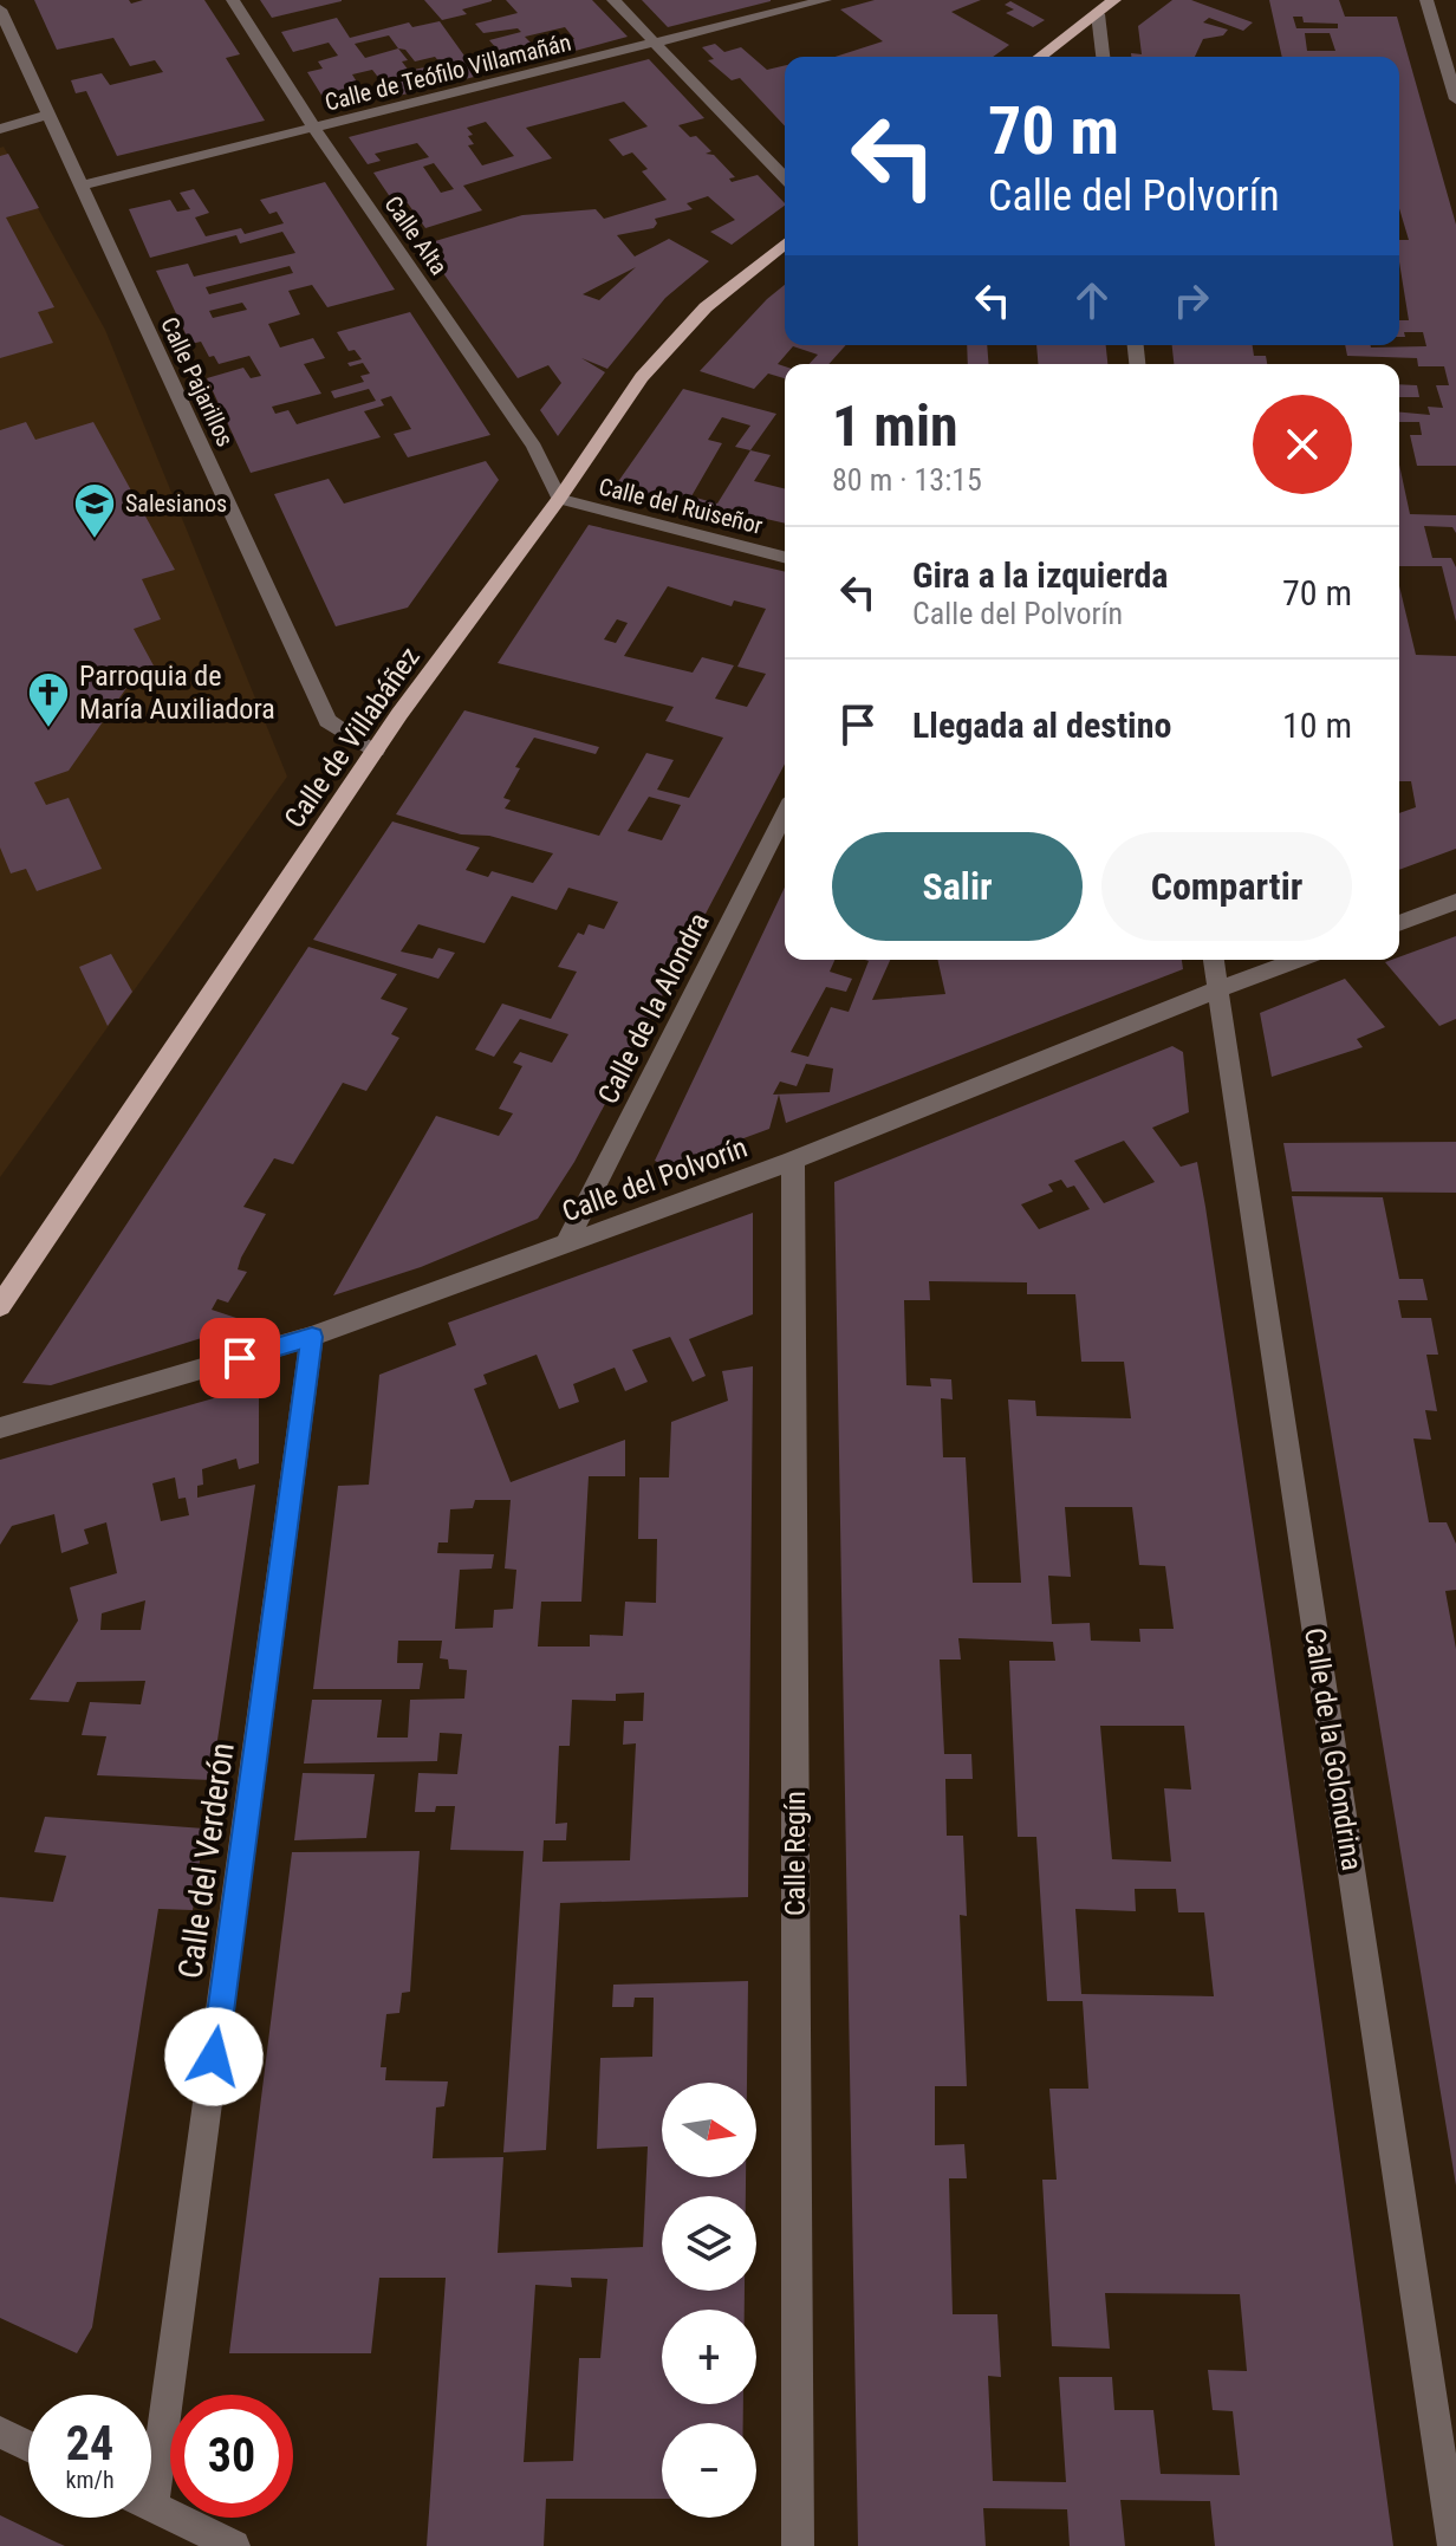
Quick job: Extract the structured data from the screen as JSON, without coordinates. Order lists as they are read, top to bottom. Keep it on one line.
{"streets":{"main road":["Calle de Villabáñez"],"street":["Calle de Teófilo Villamañán","Calle Alta","Calle Pajarillos","Calle del Ruiseñor","Calle de la Alondra","Calle del Polvorín","Calle de la Golondrina","Calle Regín","Calle del Verderón"]},"crossings":[["Calle de Teófilo Villamañán","Calle Alta"],["Calle de Teófilo Villamañán","Calle Pajarillos"],["Calle Alta","Calle del Ruiseñor"],["Calle Alta","Calle de Villabáñez"],["Calle Pajarillos","Calle de Villabáñez"],["Calle del Ruiseñor","Calle de Villabáñez"],["Calle de la Alondra","Calle del Polvorín"],["Calle del Polvorín","Calle de la Golondrina"],["Calle del Polvorín","Calle Regín"],["Calle del Polvorín","Calle del Verderón"]],"places":{"school or university":["Salesianos"],"church":["Parroquia de María Auxiliadora"]},"north":"right","page":{"turn":["70 m","Calle del Polvorín"],"heading":["1 min","80 m · 13:15"],"list":[{"name":"Gira a la izquierda","note":"Calle del Polvorín","value":"70 m"},{"name":"Llegada al destino","value":"10 m"}],"buttons":["Salir","Compartir"],"map_buttons":["+","−"],"speed":"24 km/h","limit":"30"}}
